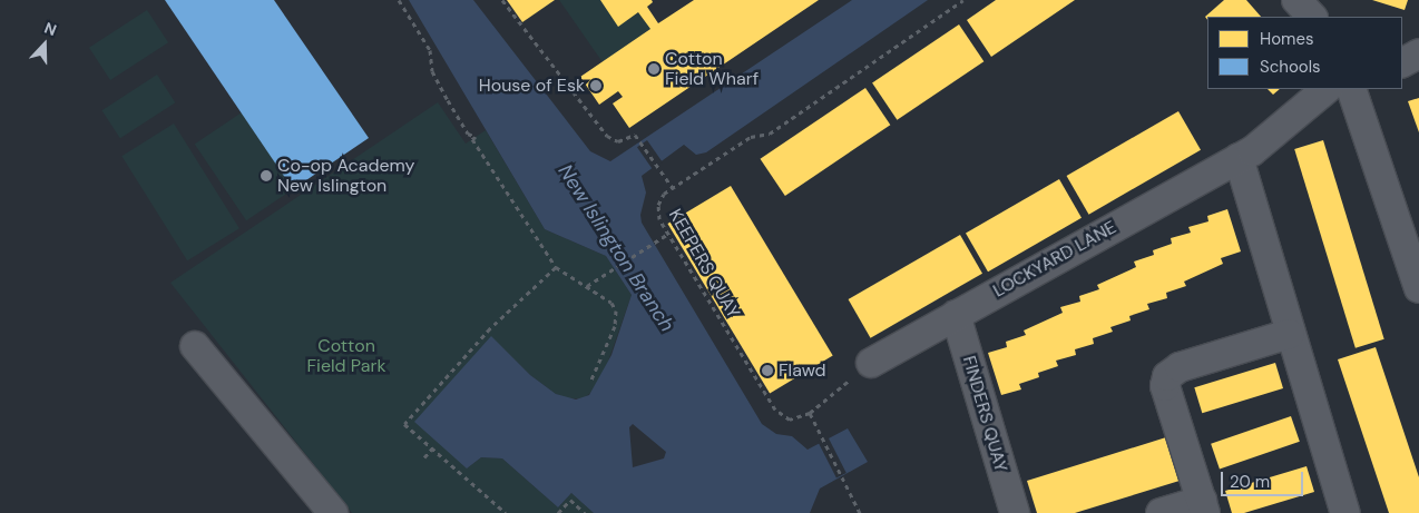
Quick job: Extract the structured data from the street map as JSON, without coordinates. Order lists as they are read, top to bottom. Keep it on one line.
{"streets":{"street":["LOCKYARD LANE","FINDERS QUAY"],"path":["KEEPERS QUAY"]},"crossings":[["LOCKYARD LANE","FINDERS QUAY"]],"water":["New Islington Branch"],"parks":["Cotton Field Park"],"places":["Cotton Field Wharf","House of Esk","Co-op Academy New Islington","Flawd"],"legend":["Homes","Schools"],"scale_bar":"20 m","north":"top"}
